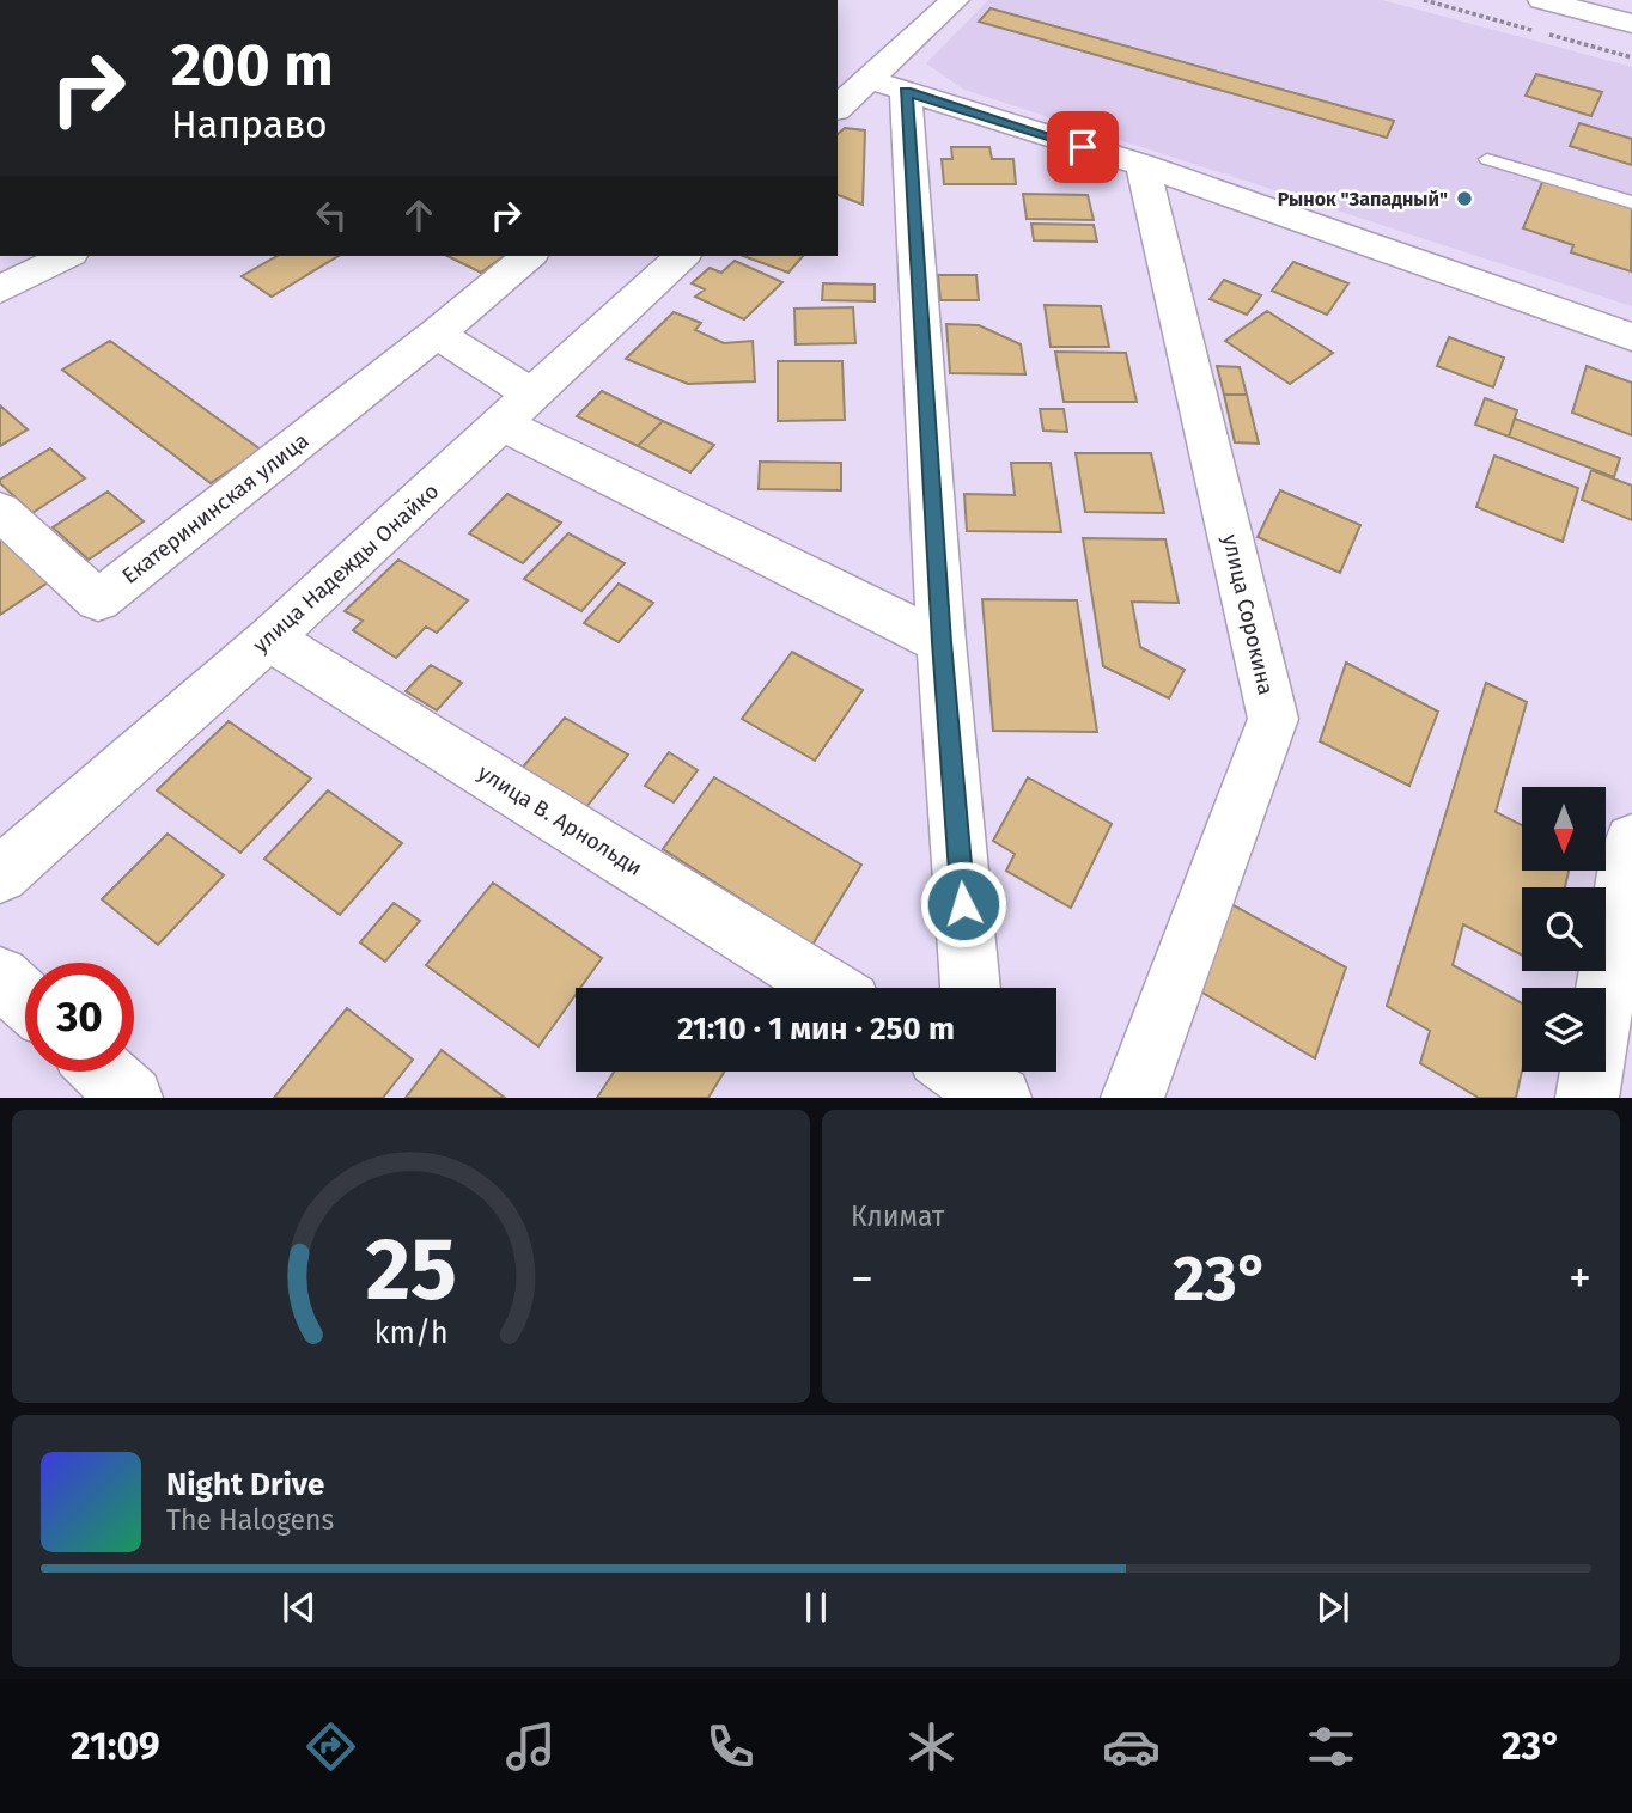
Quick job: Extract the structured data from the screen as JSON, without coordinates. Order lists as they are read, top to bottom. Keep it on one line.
{"streets":{"main road":["Екатерининская улица","улица Надежды Онайко","улица Сорокина","улица В. Арнольди"]},"crossings":[["улица Надежды Онайко","улица В. Арнольди"]],"places":["Рынок \"Западный\""],"north":"bottom","page":{"turn":["200 m","Направо"],"limit":"30","trip":"21:10 · 1 мин · 250 m","tile":"Климат","heat":["−","23°","+"],"song":["Night Drive","The Halogens"],"tabs":["21:09","23°"],"gauge":["25","km/h"]}}
